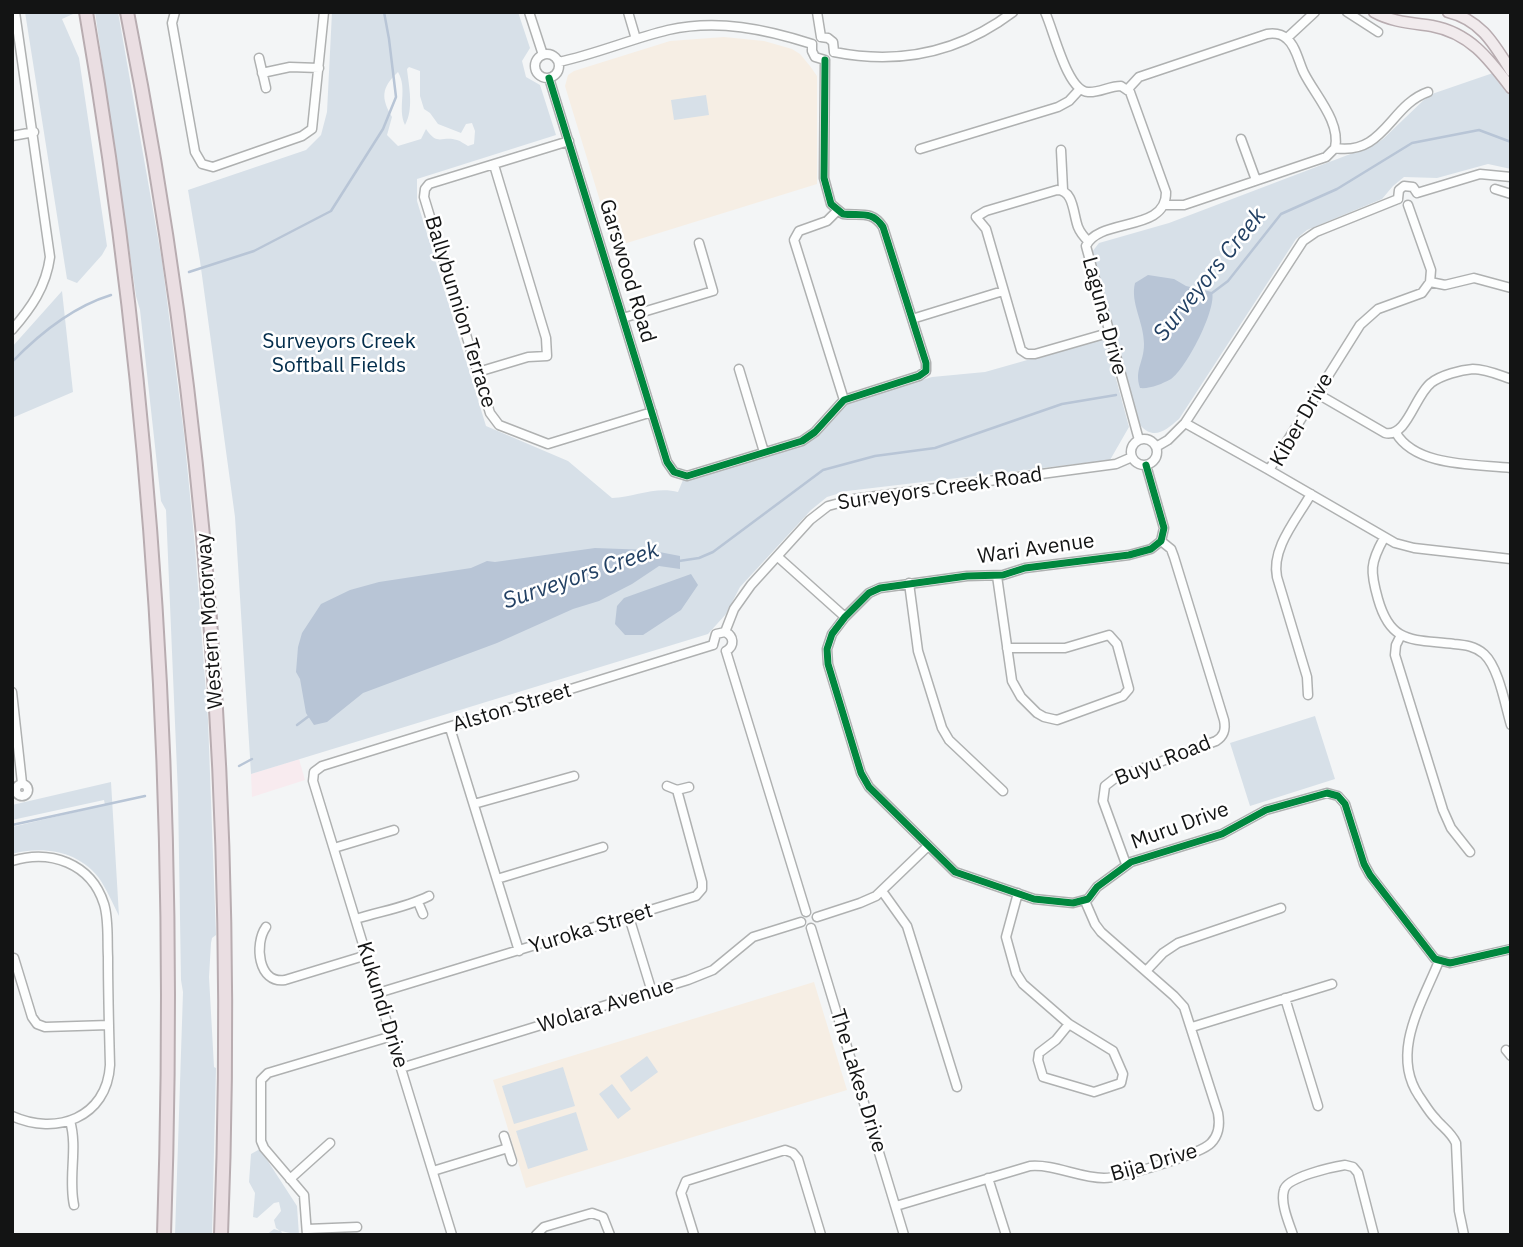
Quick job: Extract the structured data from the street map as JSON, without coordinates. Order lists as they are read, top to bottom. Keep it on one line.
{"streets":{"highway":["Western Motorway"],"street":["Garswood Road","Ballybunnion Terrace","Laguna Drive","Kiber Drive","Surveyors Creek Road","Wari Avenue","Alston Street","Buyu Road","Muru Drive","Yuroka Street","Kukundi Drive","Wolara Avenue","The Lakes Drive","Bija Drive"]},"crossings":[["Garswood Road","Ballybunnion Terrace"],["Laguna Drive","Surveyors Creek Road"],["Surveyors Creek Road","Alston Street"],["Wari Avenue","Buyu Road"],["Alston Street","Kukundi Drive"],["Buyu Road","Muru Drive"],["Muru Drive","Bija Drive"],["Yuroka Street","Kukundi Drive"],["Kukundi Drive","Wolara Avenue"],["Wolara Avenue","The Lakes Drive"],["The Lakes Drive","Bija Drive"]],"water":["Surveyors Creek"],"parks":["Surveyors Creek Softball Fields"]}
